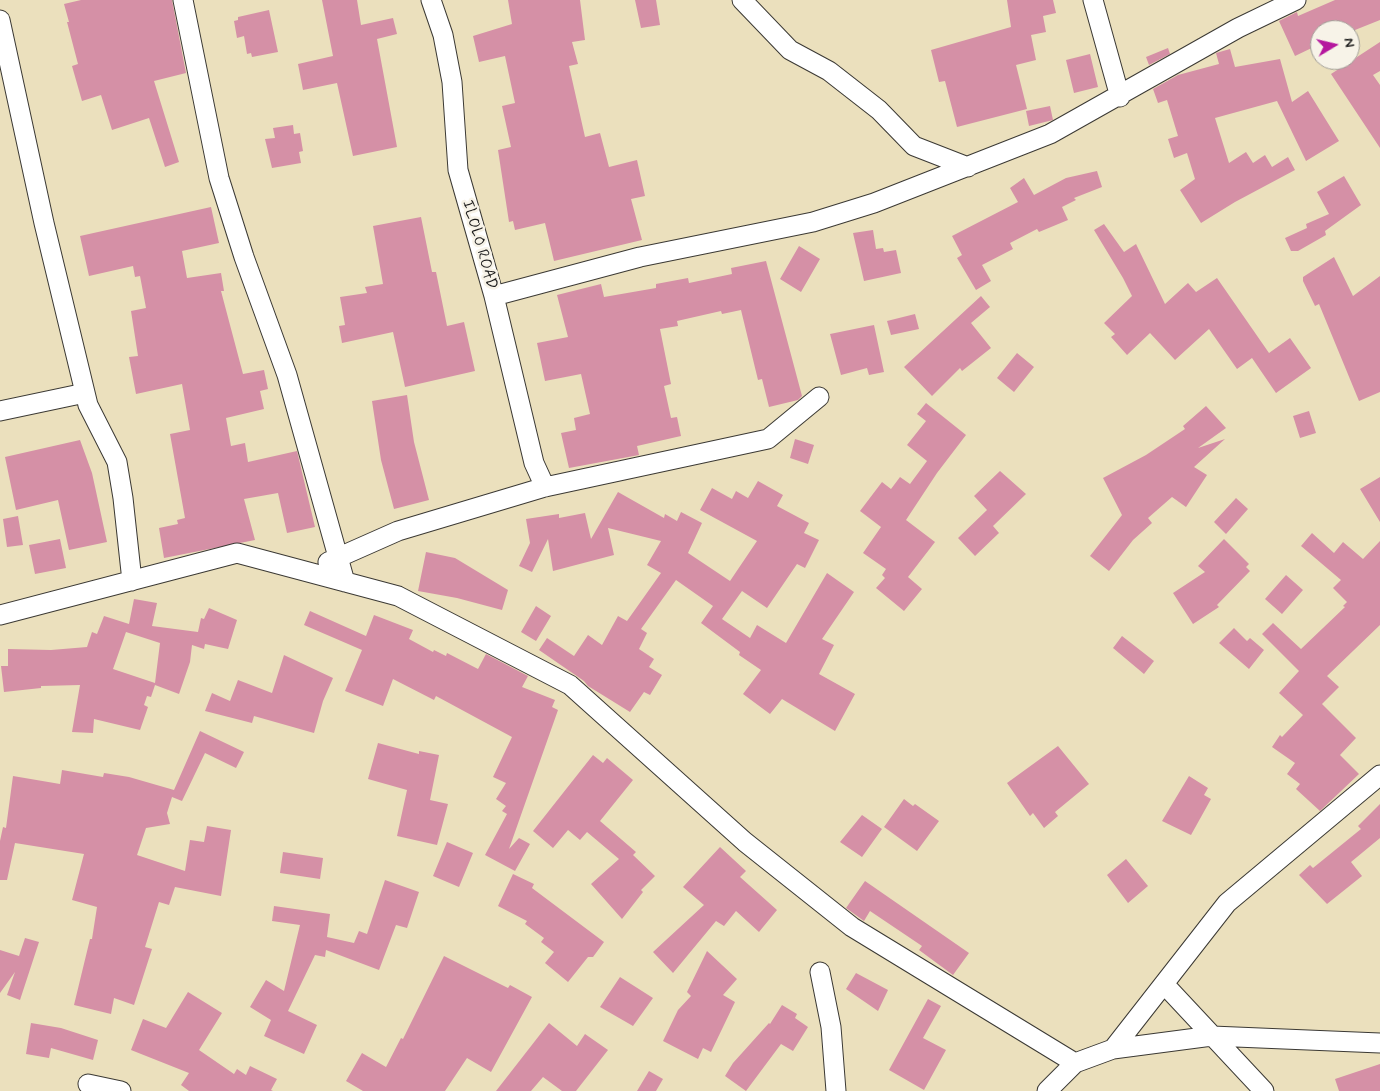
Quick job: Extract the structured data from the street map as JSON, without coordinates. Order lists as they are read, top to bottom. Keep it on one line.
{"streets":{"street":["ILOLO ROAD"]},"north":"right"}
